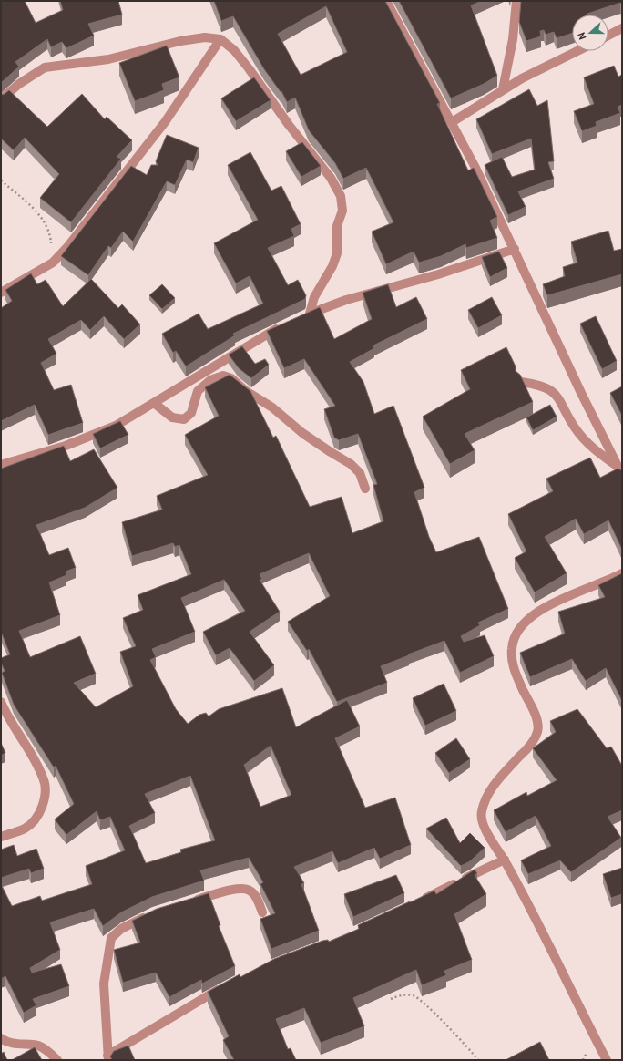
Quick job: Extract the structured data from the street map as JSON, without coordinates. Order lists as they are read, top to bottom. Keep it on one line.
{"north":"left"}
